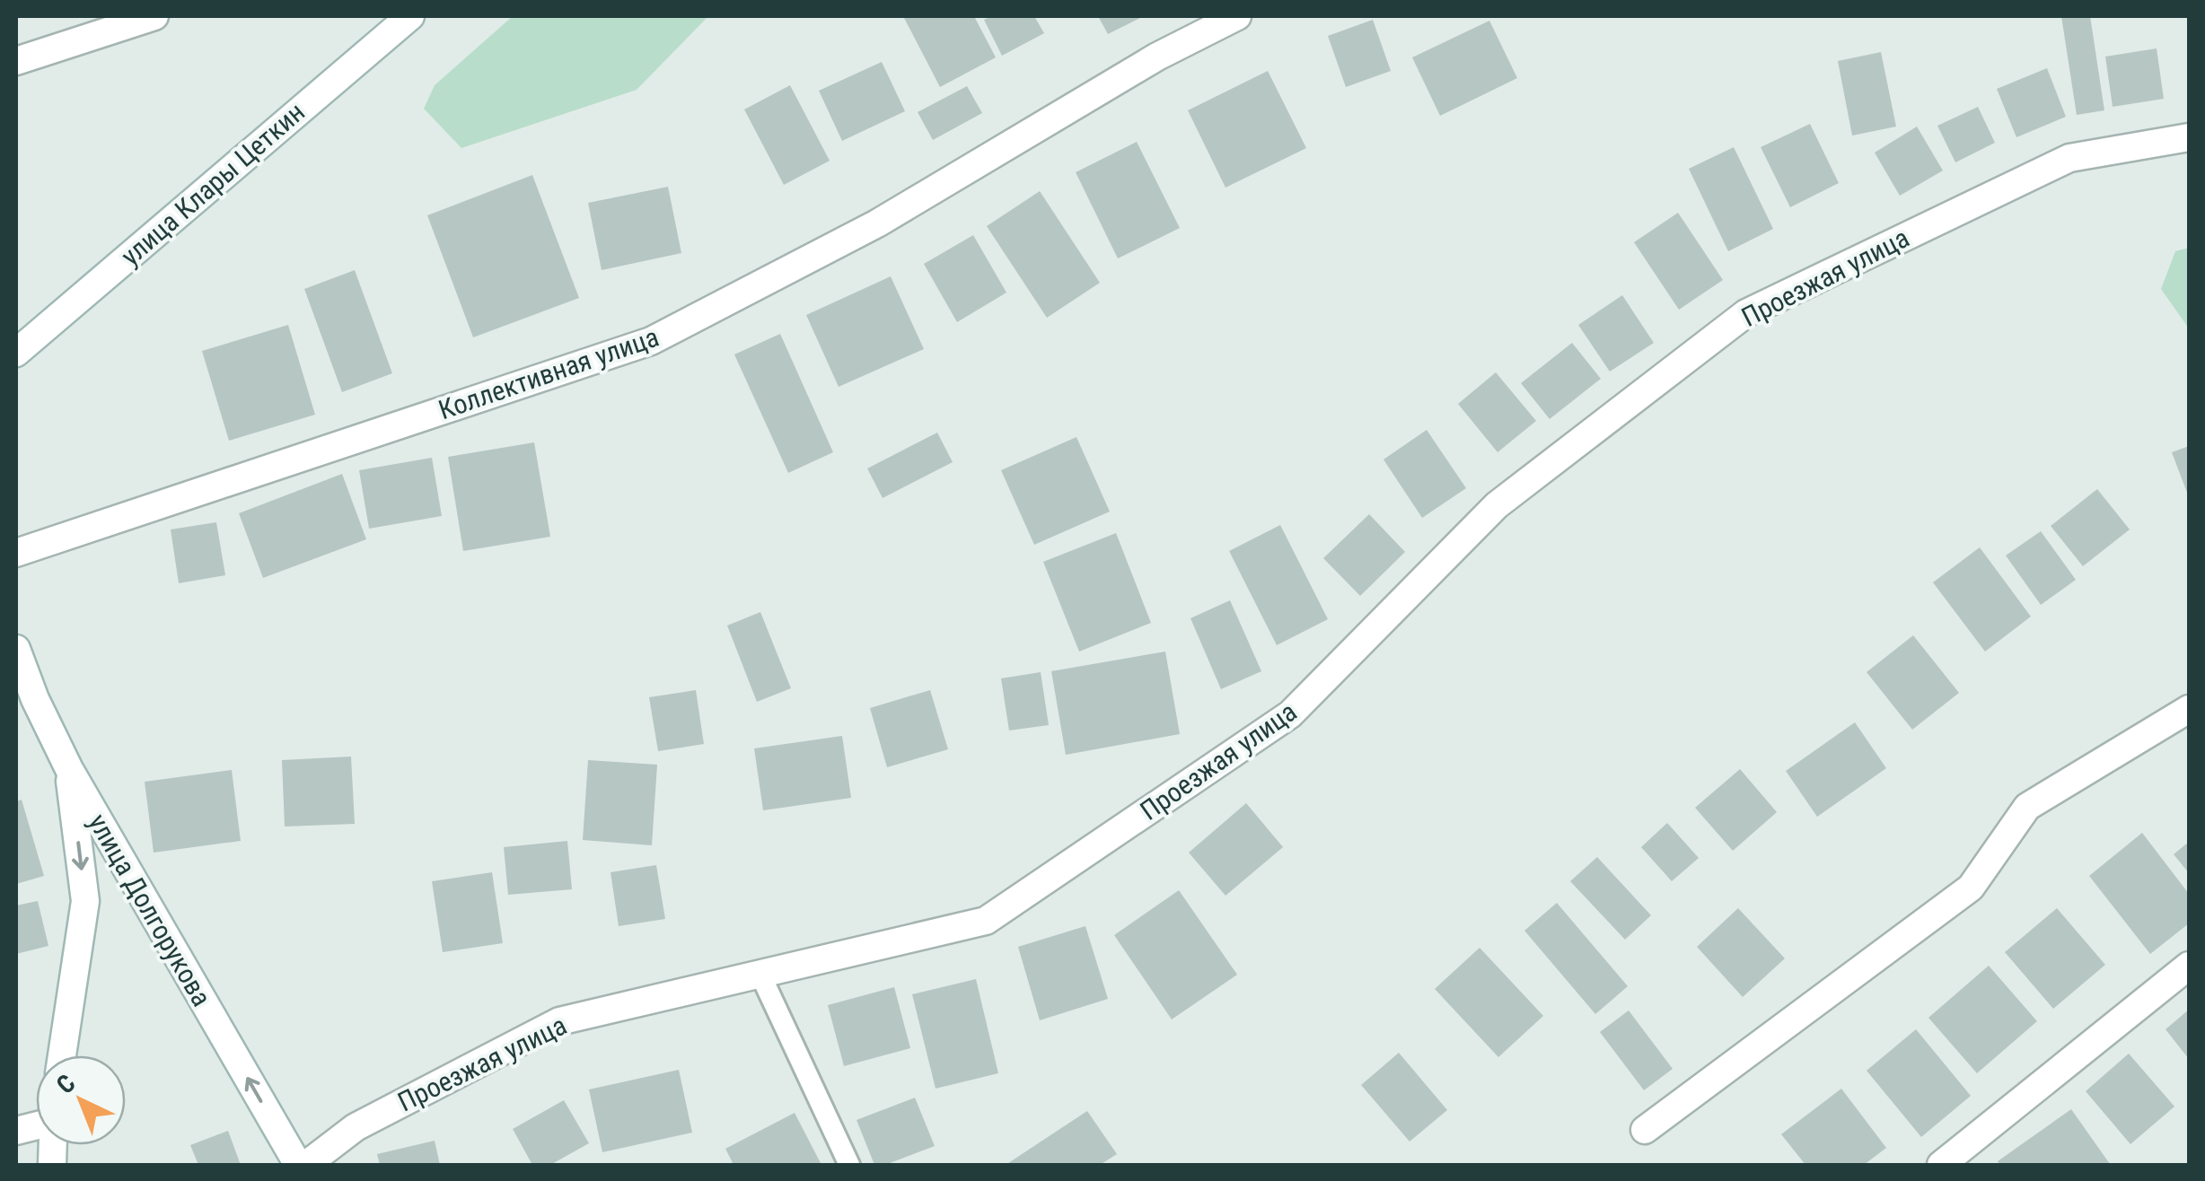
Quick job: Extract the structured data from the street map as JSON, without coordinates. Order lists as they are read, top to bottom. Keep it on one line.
{"streets":{"street":["улица Клары Цеткин","Проезжая улица","Коллективная улица","улица Долгорукова"]},"one_way":["улица Долгорукова"],"north":"top left"}
